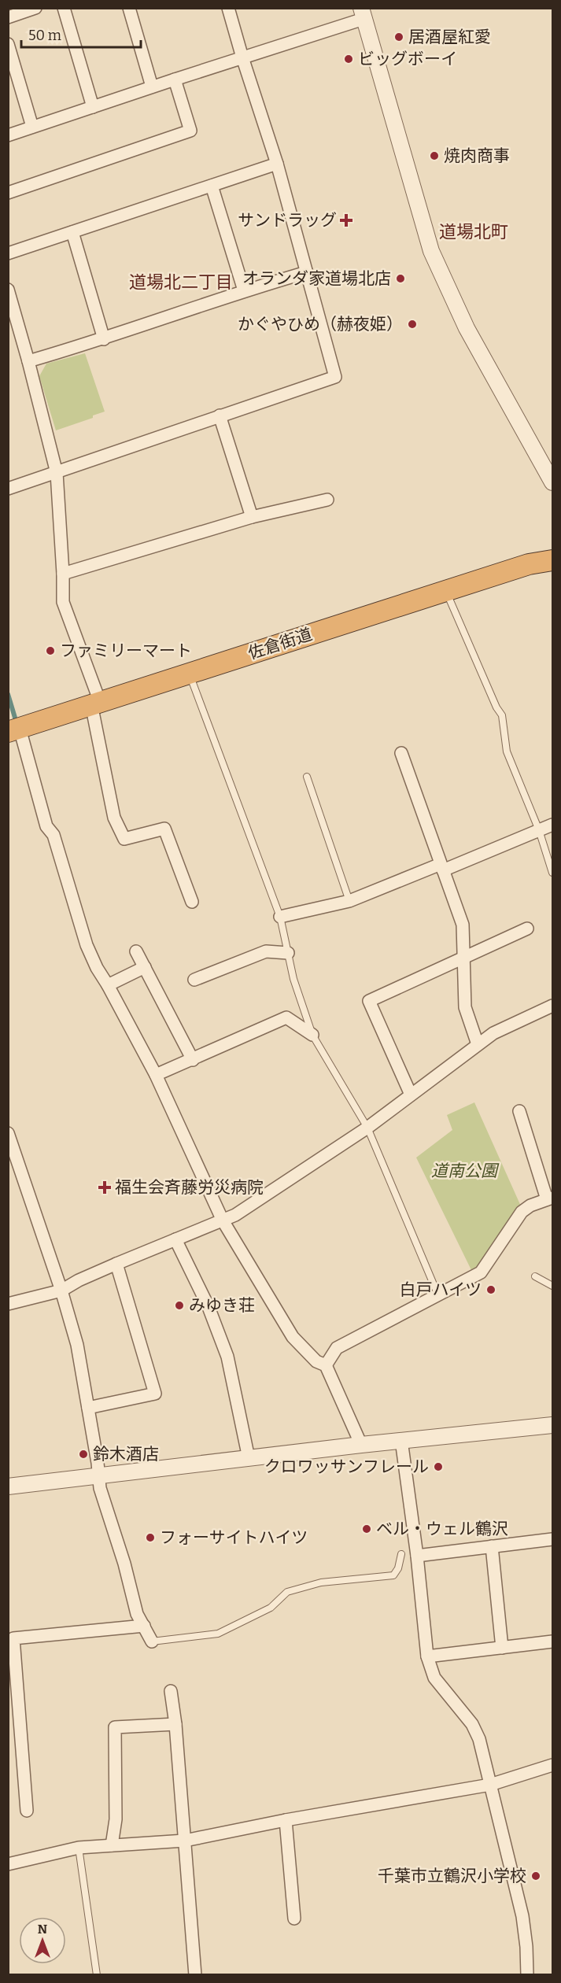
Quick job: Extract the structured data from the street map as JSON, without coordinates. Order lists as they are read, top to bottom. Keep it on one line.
{"streets":{"highway":["佐倉街道"]},"districts":["道場北町","道場北二丁目"],"parks":["道南公園"],"places":{"other":["居酒屋紅愛","ビッグボーイ","焼肉商事","オランダ家道場北店","かぐやひめ（赫夜姫）","ファミリーマート","白戸ハイツ","みゆき荘","鈴木酒店","クロワッサンフレール","ベル・ウェル鶴沢","フォーサイトハイツ","千葉市立鶴沢小学校"],"health":["サンドラッグ","福生会斉藤労災病院"]},"scale_bar":"50 m","north":"top"}
